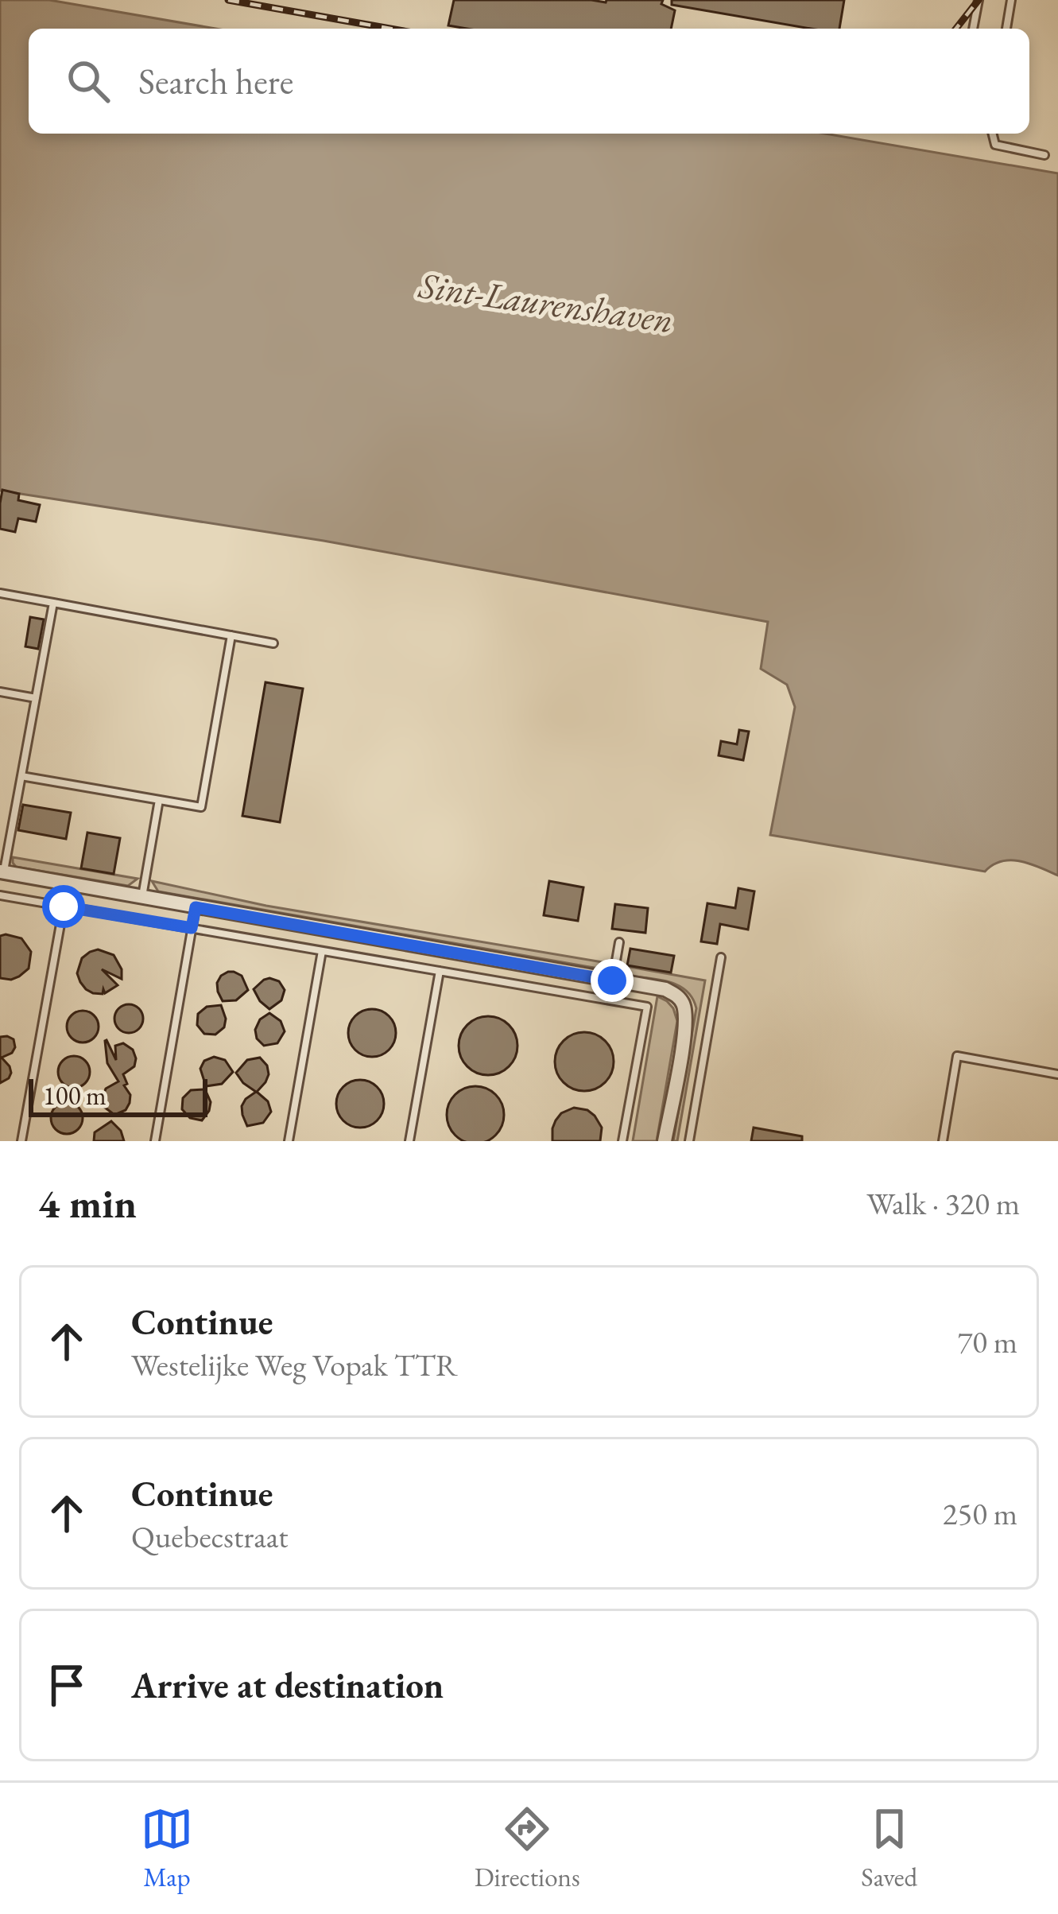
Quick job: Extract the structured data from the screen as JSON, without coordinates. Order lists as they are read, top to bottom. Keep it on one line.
{"water":["Sint-Laurenshaven"],"scale_bar":"100 m","page":{"search":"Search here","scale":"100 m","heading":["4 min","Walk · 320 m"],"list":[["Continue","Westelijke Weg Vopak TTR","70 m"],["Continue","Quebecstraat","250 m"],"Arrive at destination"],"nav":["Map","Directions","Saved"]}}
